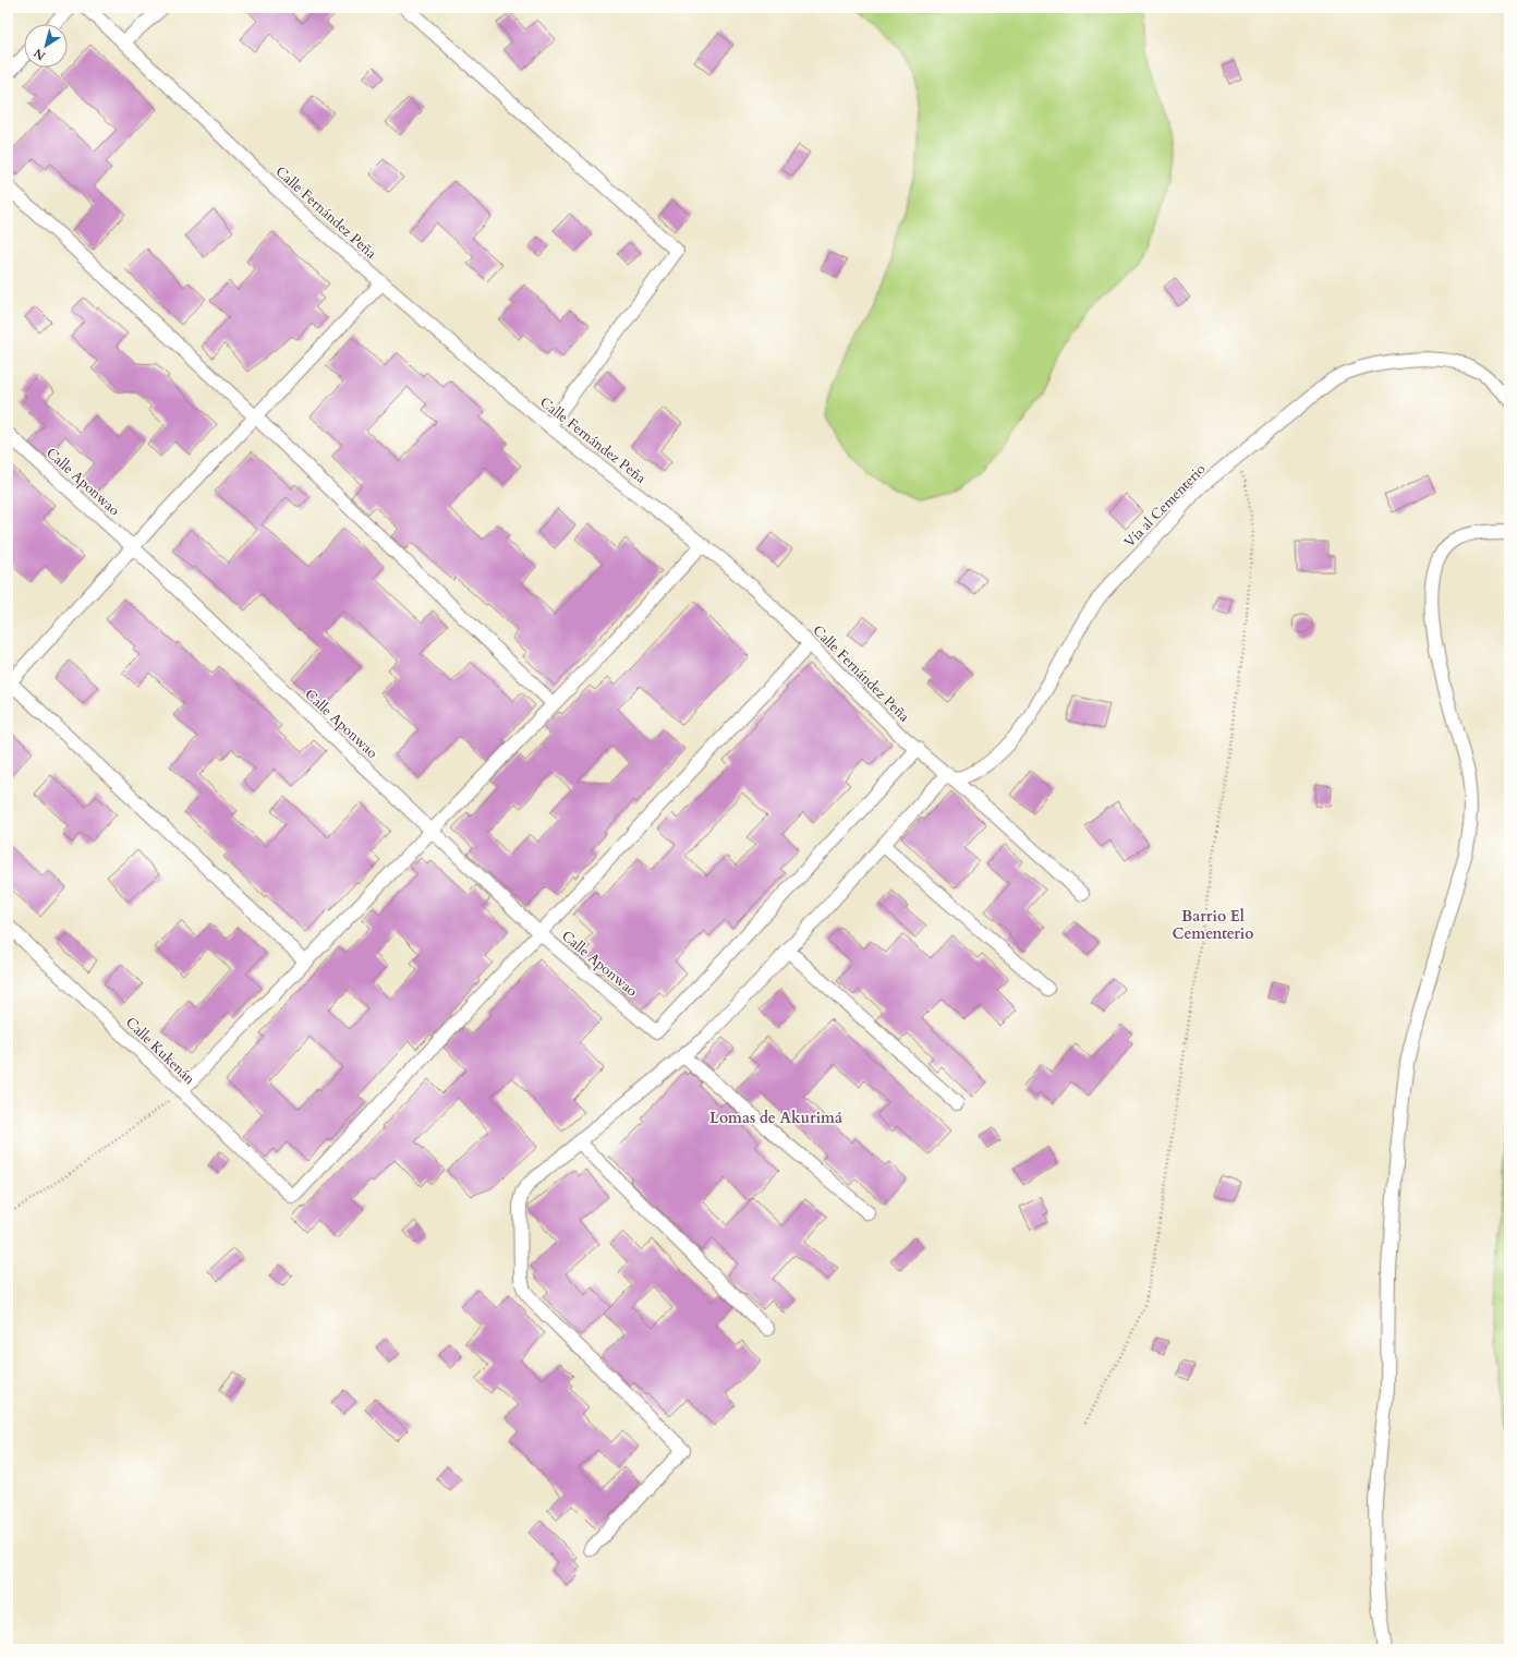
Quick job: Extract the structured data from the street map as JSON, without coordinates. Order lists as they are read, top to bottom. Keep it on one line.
{"streets":{"street":["Calle Fernández Peña","Calle Aponwao","Vía al Cementerio","Calle Kukenán"]},"crossings":[["Calle Fernández Peña","Calle Aponwao"],["Calle Fernández Peña","Vía al Cementerio"],["Calle Aponwao","Calle Kukenán"]],"districts":["Barrio El Cementerio","Lomas de Akurimá"],"north":"bottom left"}
